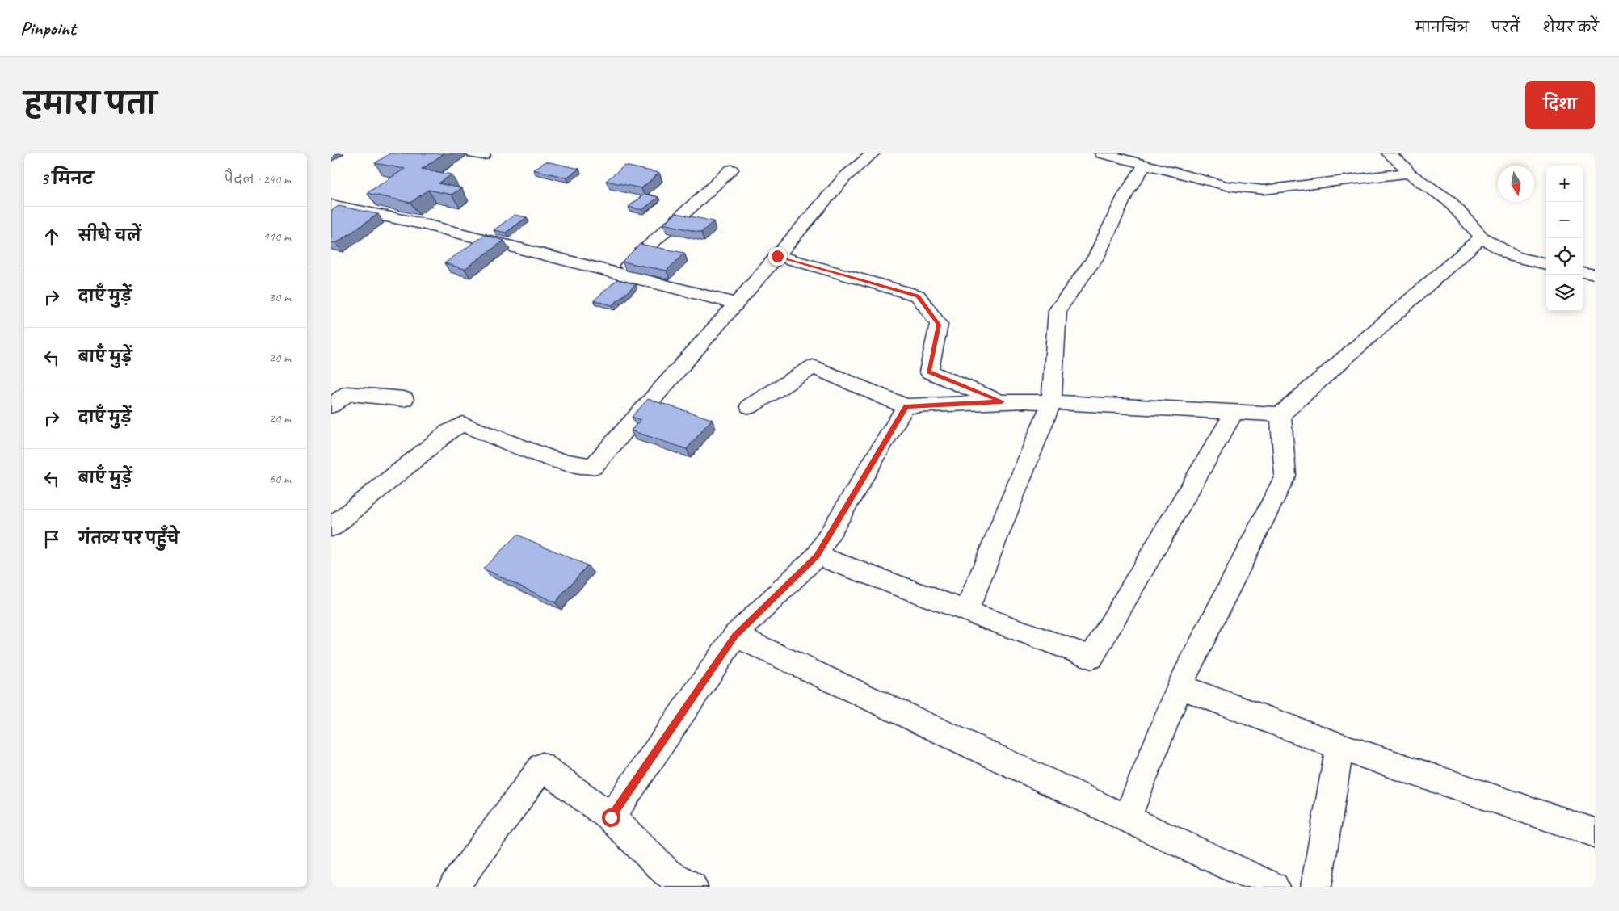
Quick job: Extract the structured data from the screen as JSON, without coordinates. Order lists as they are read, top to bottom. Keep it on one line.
{"north":"bottom","page":{"header":"Pinpoint","nav":["मानचित्र","परतें","शेयर करें"],"title":"हमारा पता","buttons":"दिशा","heading":["3 मिनट","पैदल · 240 m"],"map_buttons":["+","−"],"list":[["सीधे चलें","110 m"],["दाएँ मुड़ें","30 m"],["बाएँ मुड़ें","20 m"],["दाएँ मुड़ें","20 m"],["बाएँ मुड़ें","60 m"],"गंतव्य पर पहुँचे"]}}
